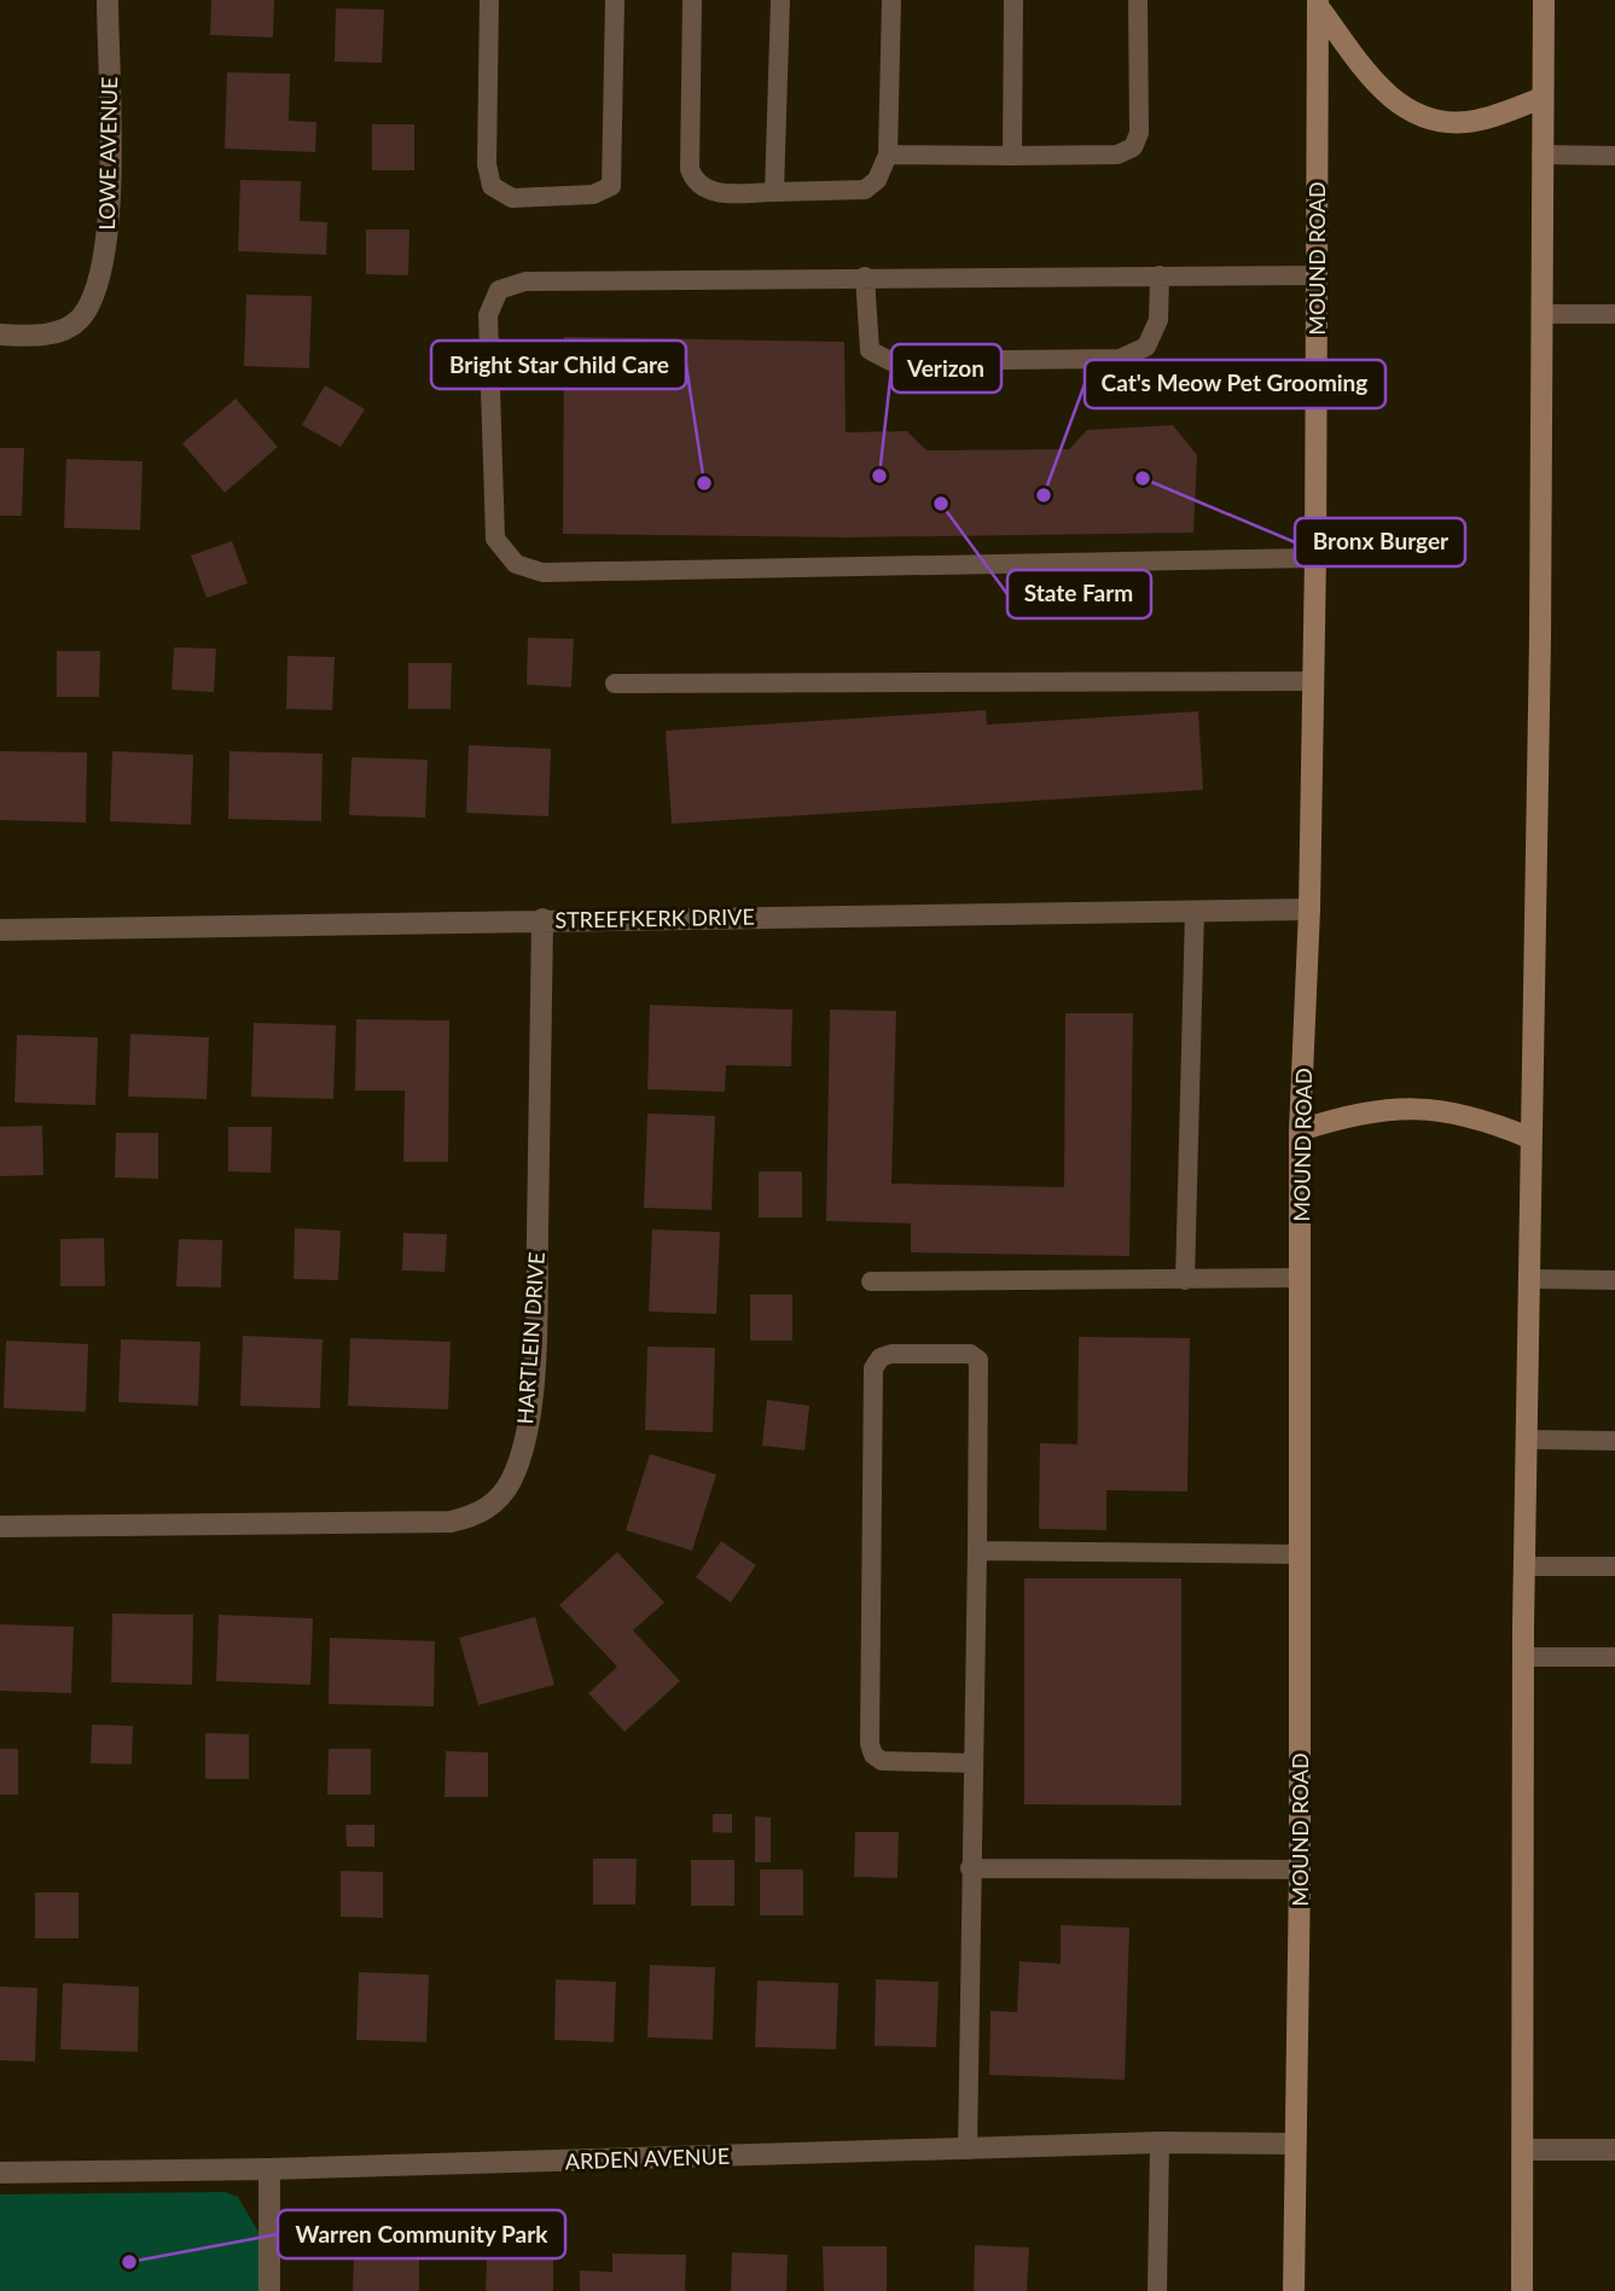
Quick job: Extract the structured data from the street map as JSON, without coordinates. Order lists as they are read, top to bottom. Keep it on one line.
{"streets":{"main road":["MOUND ROAD"],"street":["LOWE AVENUE","STREEFKERK DRIVE","HARTLEIN DRIVE","ARDEN AVENUE"]},"crossings":[["MOUND ROAD","STREEFKERK DRIVE"],["MOUND ROAD","ARDEN AVENUE"],["STREEFKERK DRIVE","HARTLEIN DRIVE"]],"places":["Verizon","Bronx Burger","Bright Star Child Care","Cat's Meow Pet Grooming","State Farm","Warren Community Park"]}
